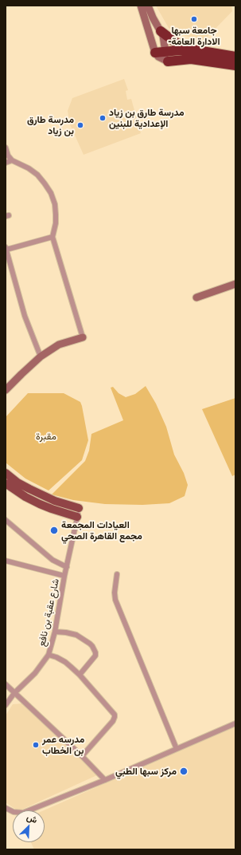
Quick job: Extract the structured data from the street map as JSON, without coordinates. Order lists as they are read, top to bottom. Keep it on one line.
{"streets":{"street":["شارع عقبة بن نافع"]},"parks":["مقبرة"],"places":["جامعة سبها -الادارة العامة","مدرسة طارق بن زياد الإعدادية للبنين","مدرسة طارق بن زياد","العيادات المجمعة مجمع القاهرة الصحي","مدرسه عمر بن الخطاب","مركز سبها الطبي"],"north":"top right"}
